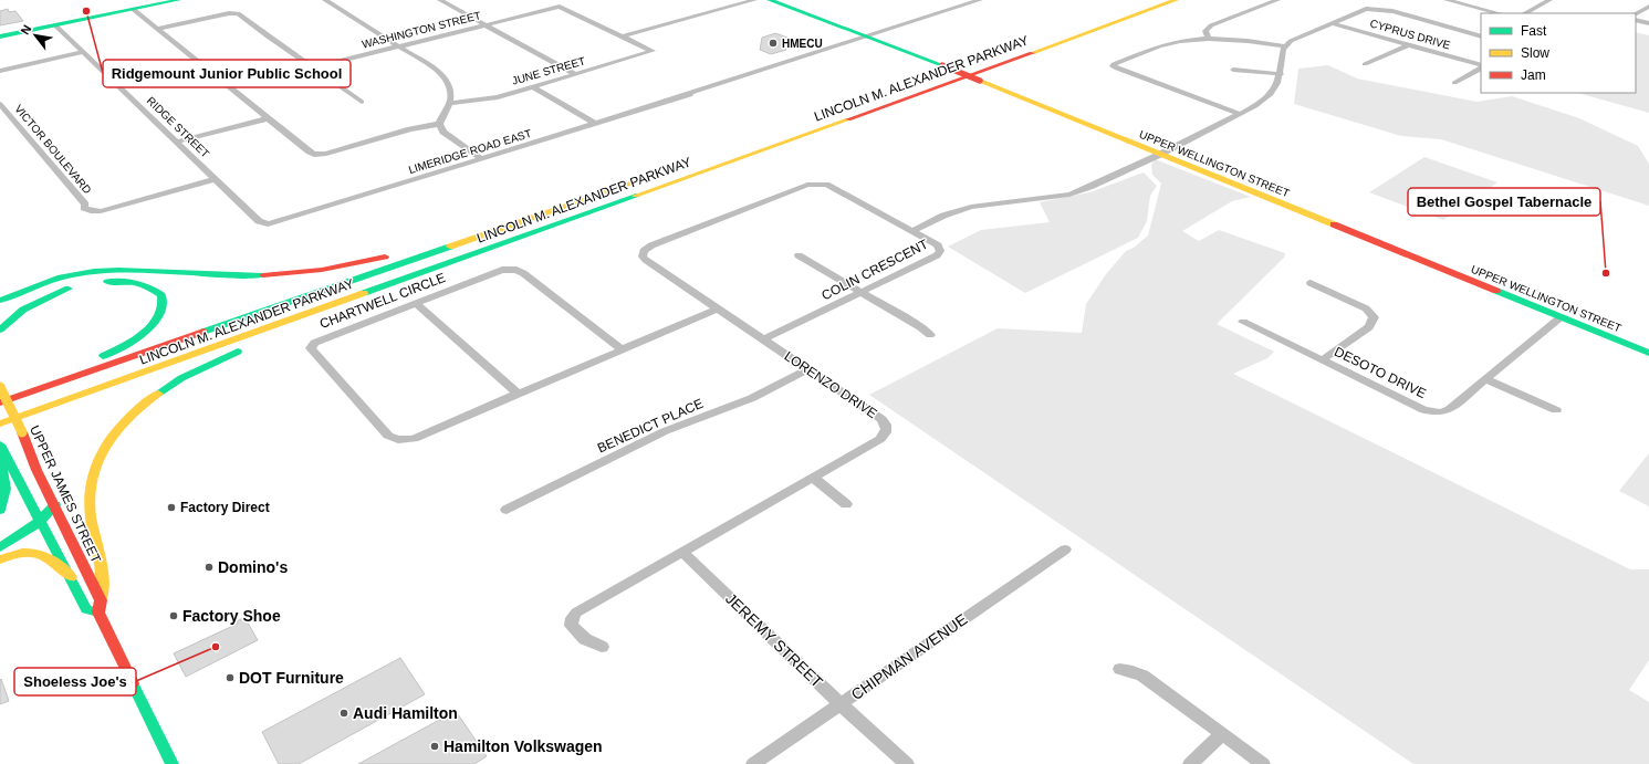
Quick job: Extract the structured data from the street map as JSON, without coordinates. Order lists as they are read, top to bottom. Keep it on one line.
{"streets":{"main road":["LINCOLN M. ALEXANDER PARKWAY","UPPER WELLINGTON STREET","UPPER JAMES STREET"],"street":["WASHINGTON STREET","CYPRUS DRIVE","JUNE STREET","RIDGE STREET","VICTOR BOULEVARD","LIMERIDGE ROAD EAST","COLIN CRESCENT","CHARTWELL CIRCLE","DESOTO DRIVE","LORENZO DRIVE","BENEDICT PLACE","JEREMY STREET","CHIPMAN AVENUE"]},"crossings":[["WASHINGTON STREET","JUNE STREET"],["RIDGE STREET","VICTOR BOULEVARD"],["RIDGE STREET","LIMERIDGE ROAD EAST"],["LIMERIDGE ROAD EAST","UPPER WELLINGTON STREET"],["UPPER WELLINGTON STREET","DESOTO DRIVE"],["COLIN CRESCENT","LORENZO DRIVE"],["CHARTWELL CIRCLE","LORENZO DRIVE"],["LORENZO DRIVE","BENEDICT PLACE"],["LORENZO DRIVE","JEREMY STREET"],["JEREMY STREET","CHIPMAN AVENUE"]],"places":["Ridgemount Junior Public School","HMECU","Bethel Gospel Tabernacle","Factory Direct","Domino's","Factory Shoe","Shoeless Joe's","DOT Furniture","Audi Hamilton","Hamilton Volkswagen"],"legend":["Fast","Slow","Jam"],"north":"top left"}
